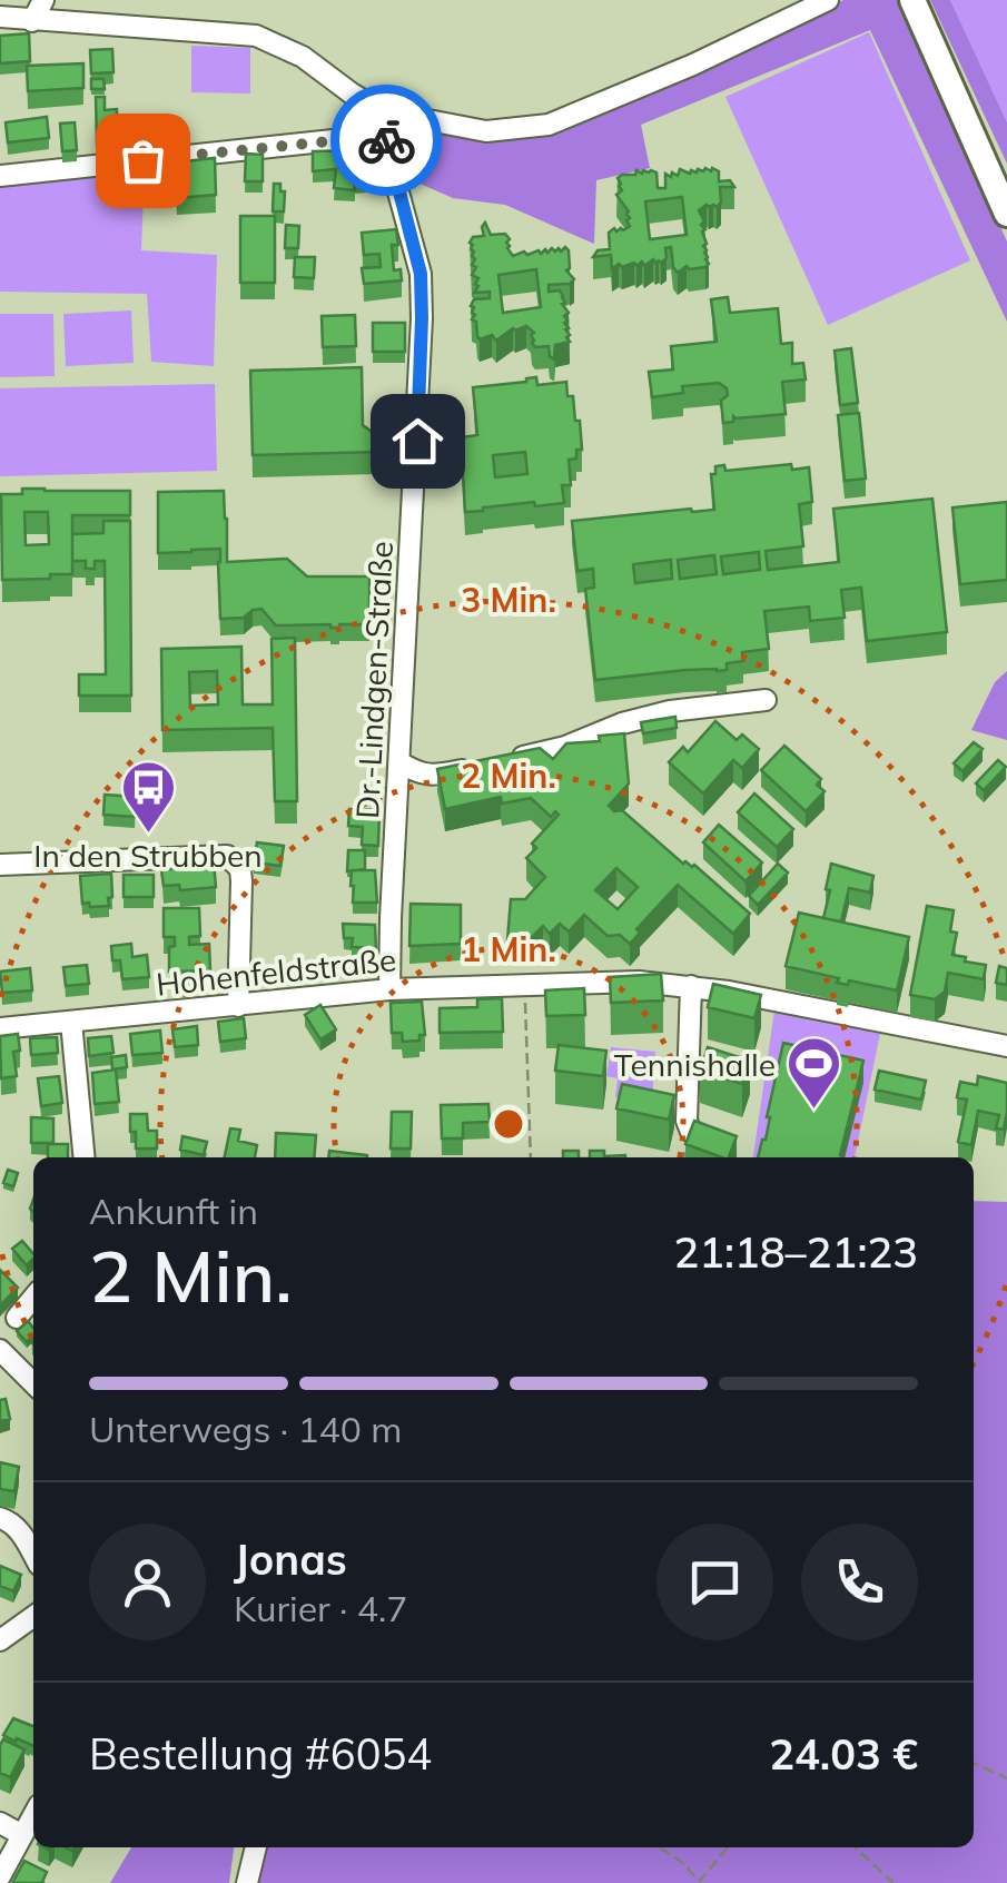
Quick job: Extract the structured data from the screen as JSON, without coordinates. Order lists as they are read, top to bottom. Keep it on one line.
{"streets":{"street":["Dr.-Lindgen-Straße","Hohenfeldstraße"]},"crossings":[["Dr.-Lindgen-Straße","Hohenfeldstraße"]],"places":{"bus stop":["In den Strubben"],"sports":["Tennishalle"]},"page":{"heading":["2 Min.","Ankunft in","21:18–21:23"],"panel":["Jonas","Kurier · 4.7","Bestellung #6054","24.03 €"],"bar":"Unterwegs · 140 m"},"rings":["3 Min.","2 Min.","1 Min."]}
